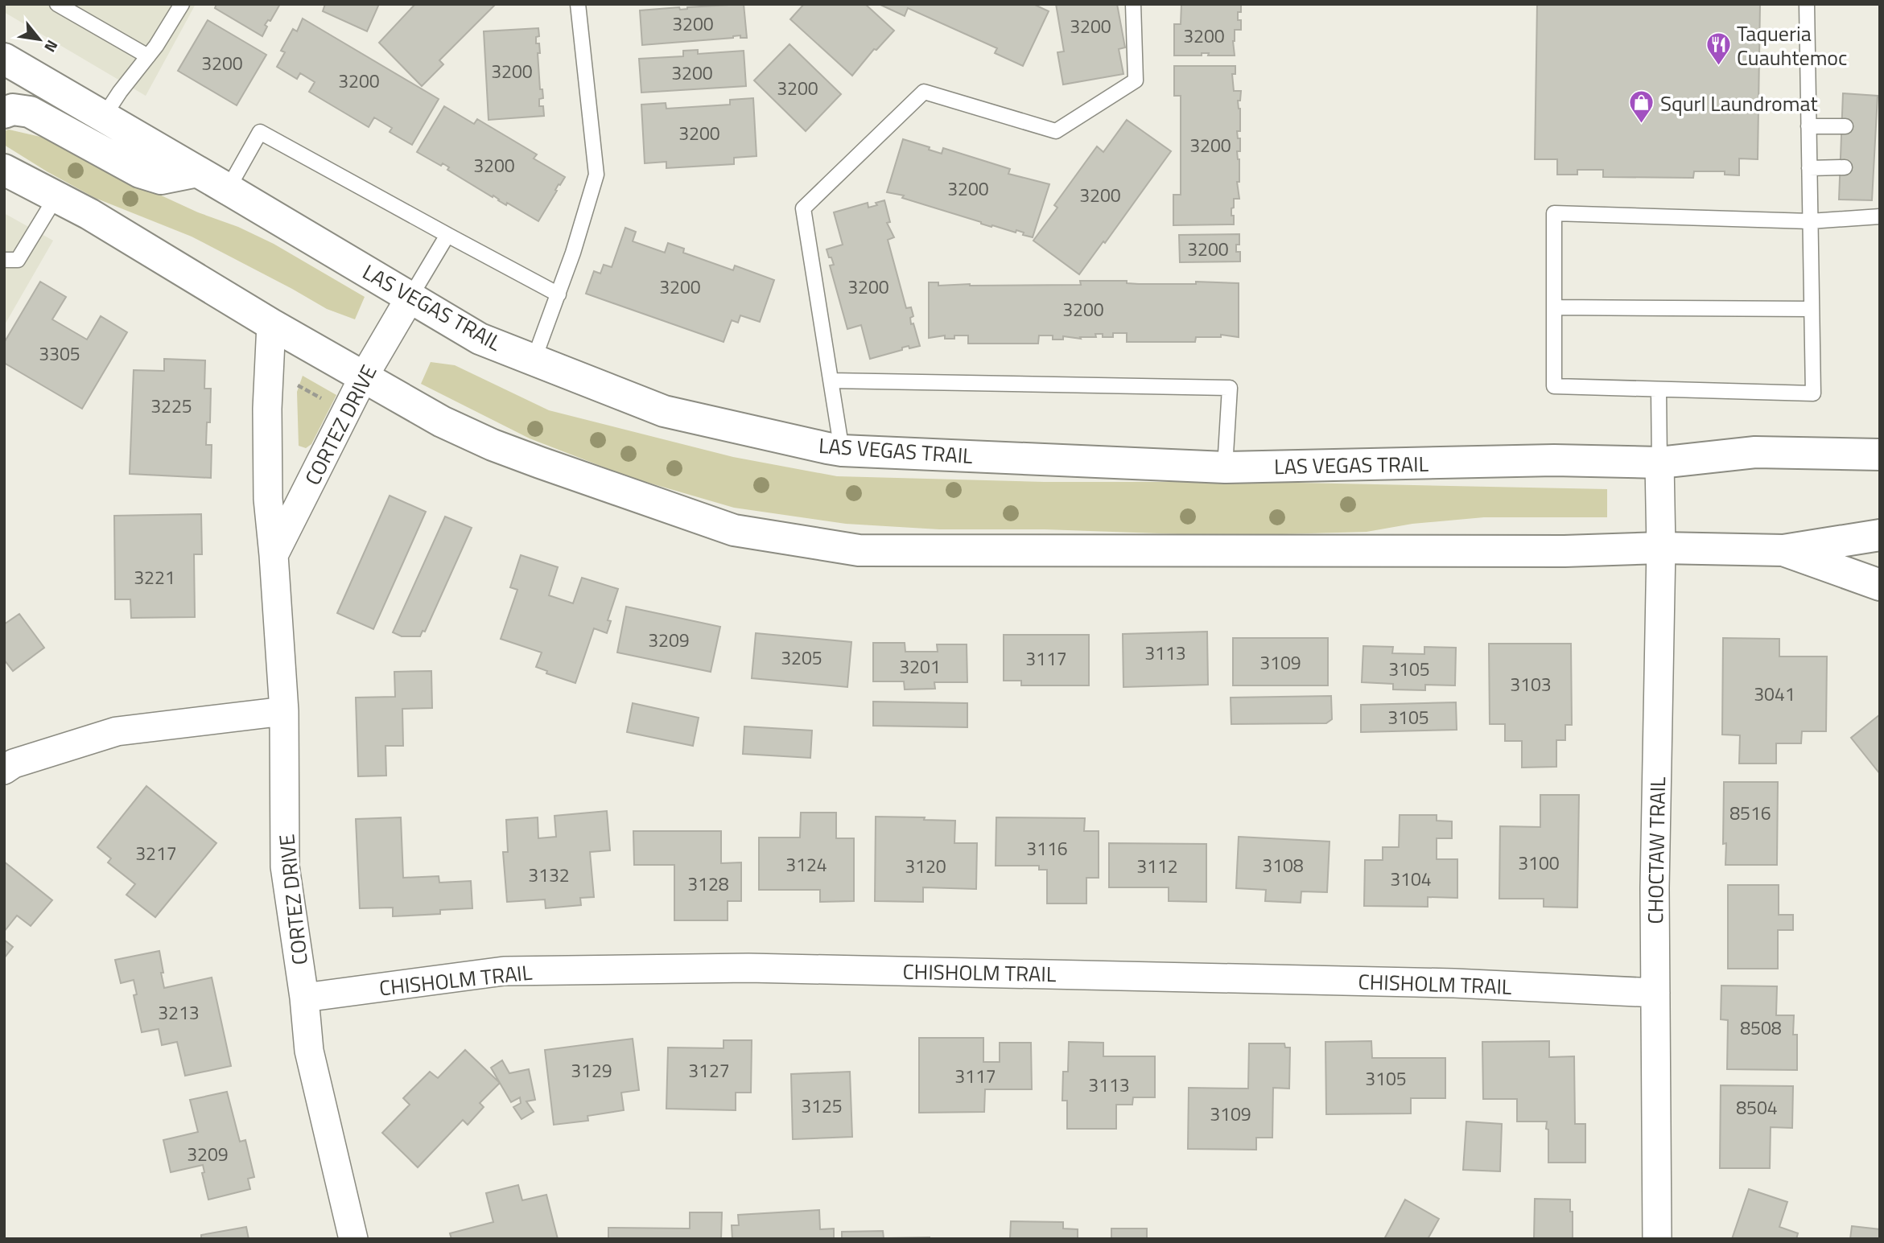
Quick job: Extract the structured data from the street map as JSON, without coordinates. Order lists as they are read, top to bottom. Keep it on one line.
{"streets":{"main road":["LAS VEGAS TRAIL"],"street":["CORTEZ DRIVE","CHOCTAW TRAIL","CHISHOLM TRAIL"]},"crossings":[["LAS VEGAS TRAIL","CORTEZ DRIVE"],["LAS VEGAS TRAIL","CHOCTAW TRAIL"],["CORTEZ DRIVE","CHISHOLM TRAIL"],["CHOCTAW TRAIL","CHISHOLM TRAIL"]],"places":{"restaurant":["Taqueria Cuauhtemoc"],"shop":["Squrl Laundromat"]},"house_numbers":["3200","3200","3200","3200","3200","3200","3200","3200","3200","3200","3200","3200","3200","3200","3200","3200","3200","3305","3225","3221","3209","3113","3205","3117","3109","3201","3105","3103","3041","3105","8516","3116","3217","3100","3124","3108","3120","3112","3132","3104","3128","3213","8508","3129","3127","3117","3105","3113","3125","8504","3109","3209"],"north":"bottom right"}
